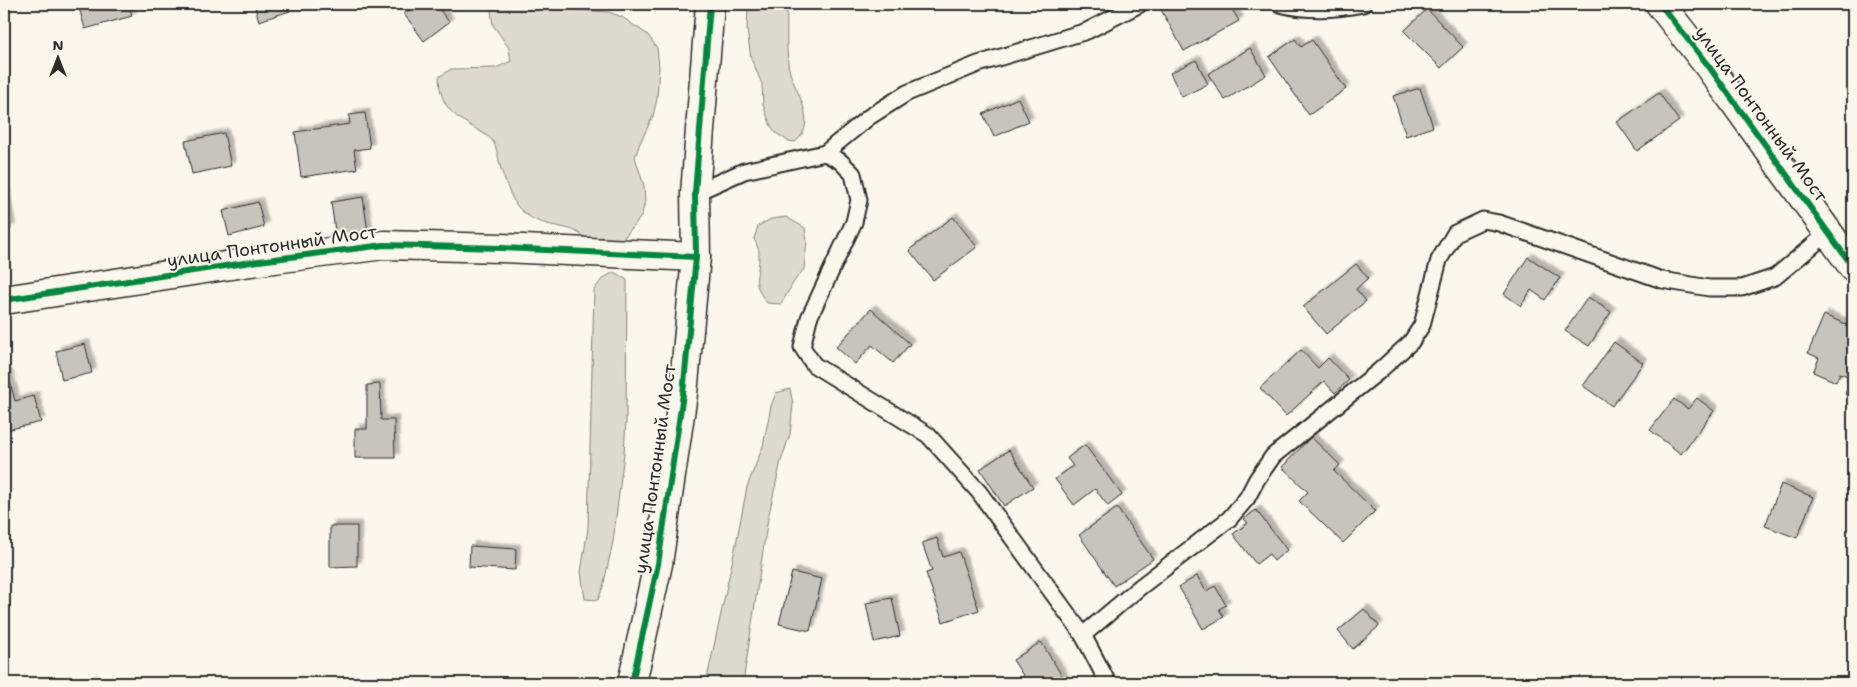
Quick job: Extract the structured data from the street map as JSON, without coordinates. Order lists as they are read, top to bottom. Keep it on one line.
{"streets":{"street":["улица Понтонный Мост"]},"north":"top"}
